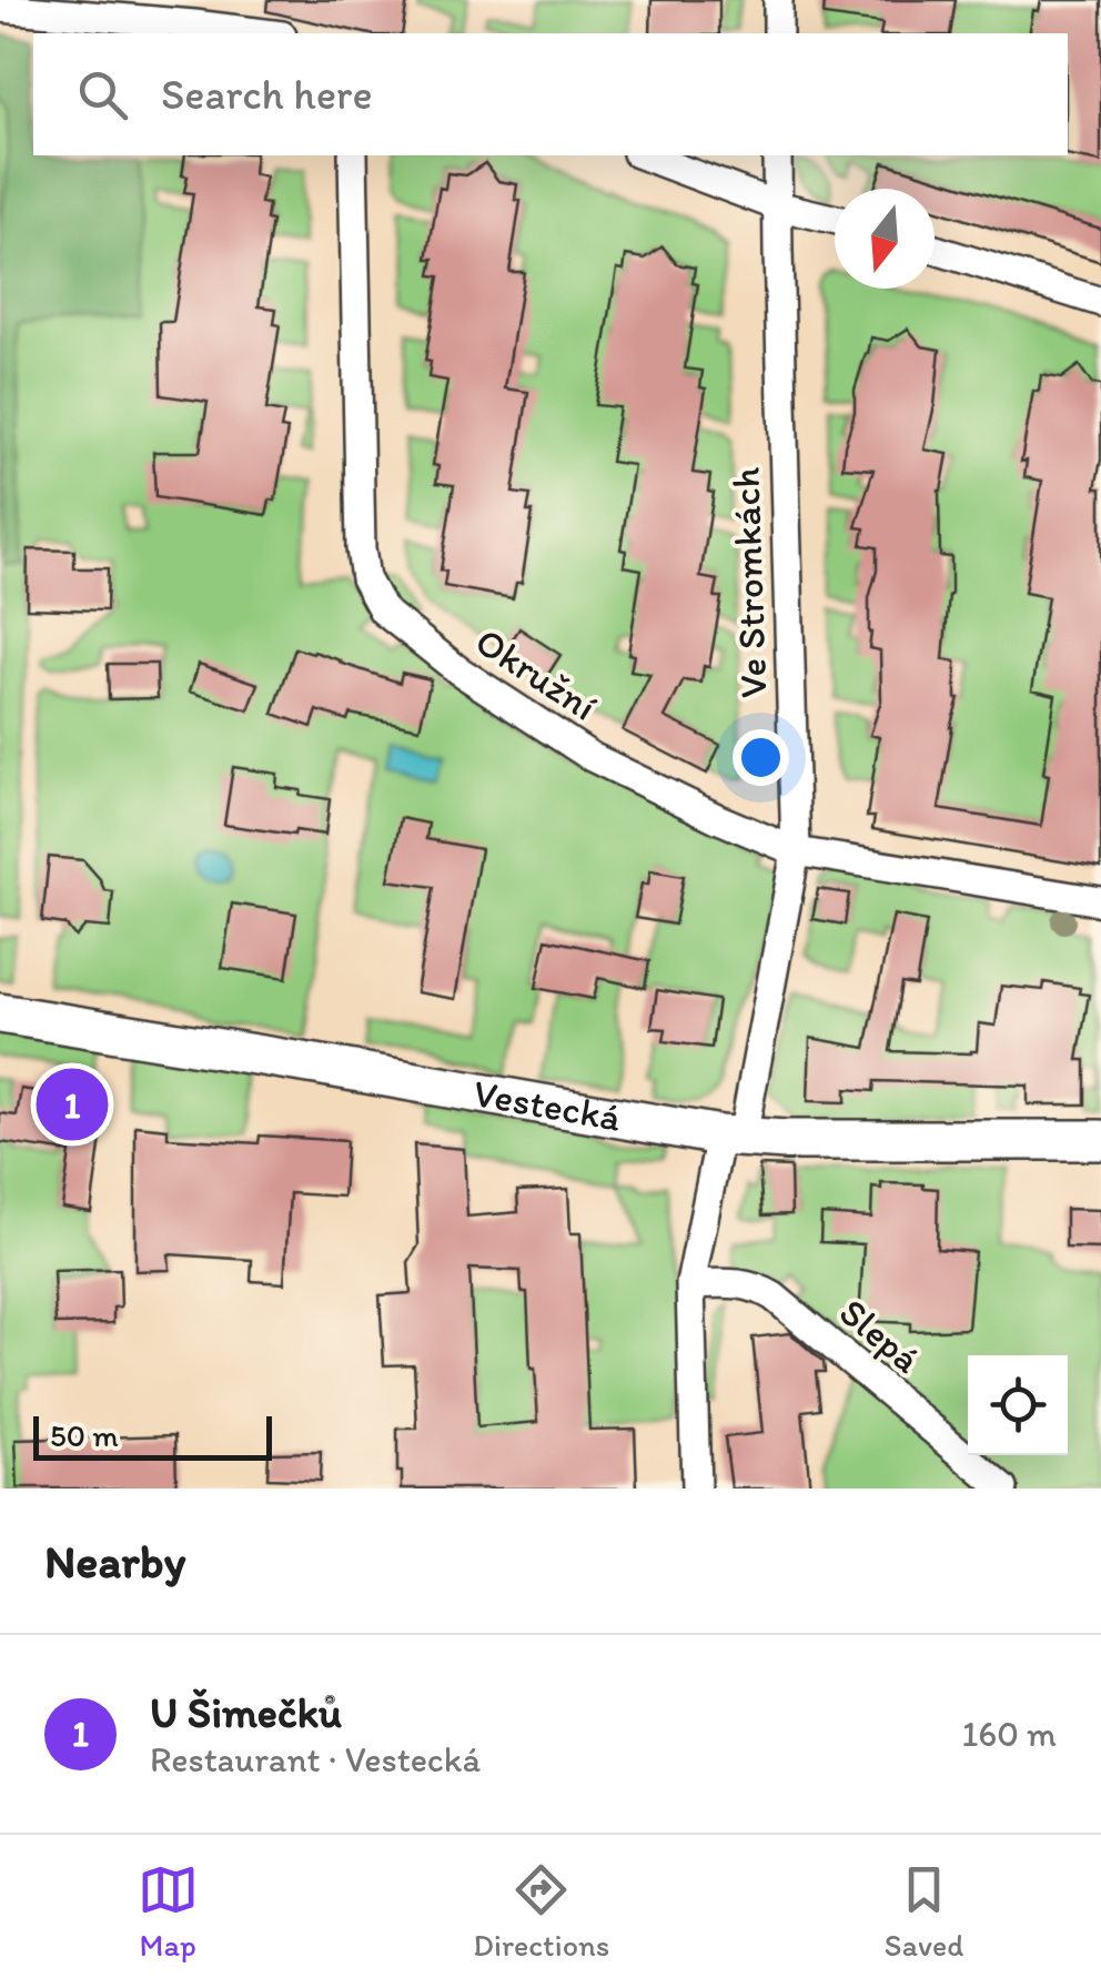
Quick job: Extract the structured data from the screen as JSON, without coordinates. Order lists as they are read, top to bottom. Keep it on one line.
{"streets":{"street":["Ve Stromkách","Okružní","Vestecká","Slepá"]},"crossings":[["Ve Stromkách","Okružní"],["Ve Stromkách","Vestecká"],["Ve Stromkách","Slepá"]],"scale_bar":"50 m","north":"bottom","page":{"search":"Search here","pins":"1","scale":"50 m","heading":"Nearby","list":[{"mark":"1","name":"U Šimečků","note":"Restaurant · Vestecká","value":"160 m"}],"nav":["Map","Directions","Saved"]}}
